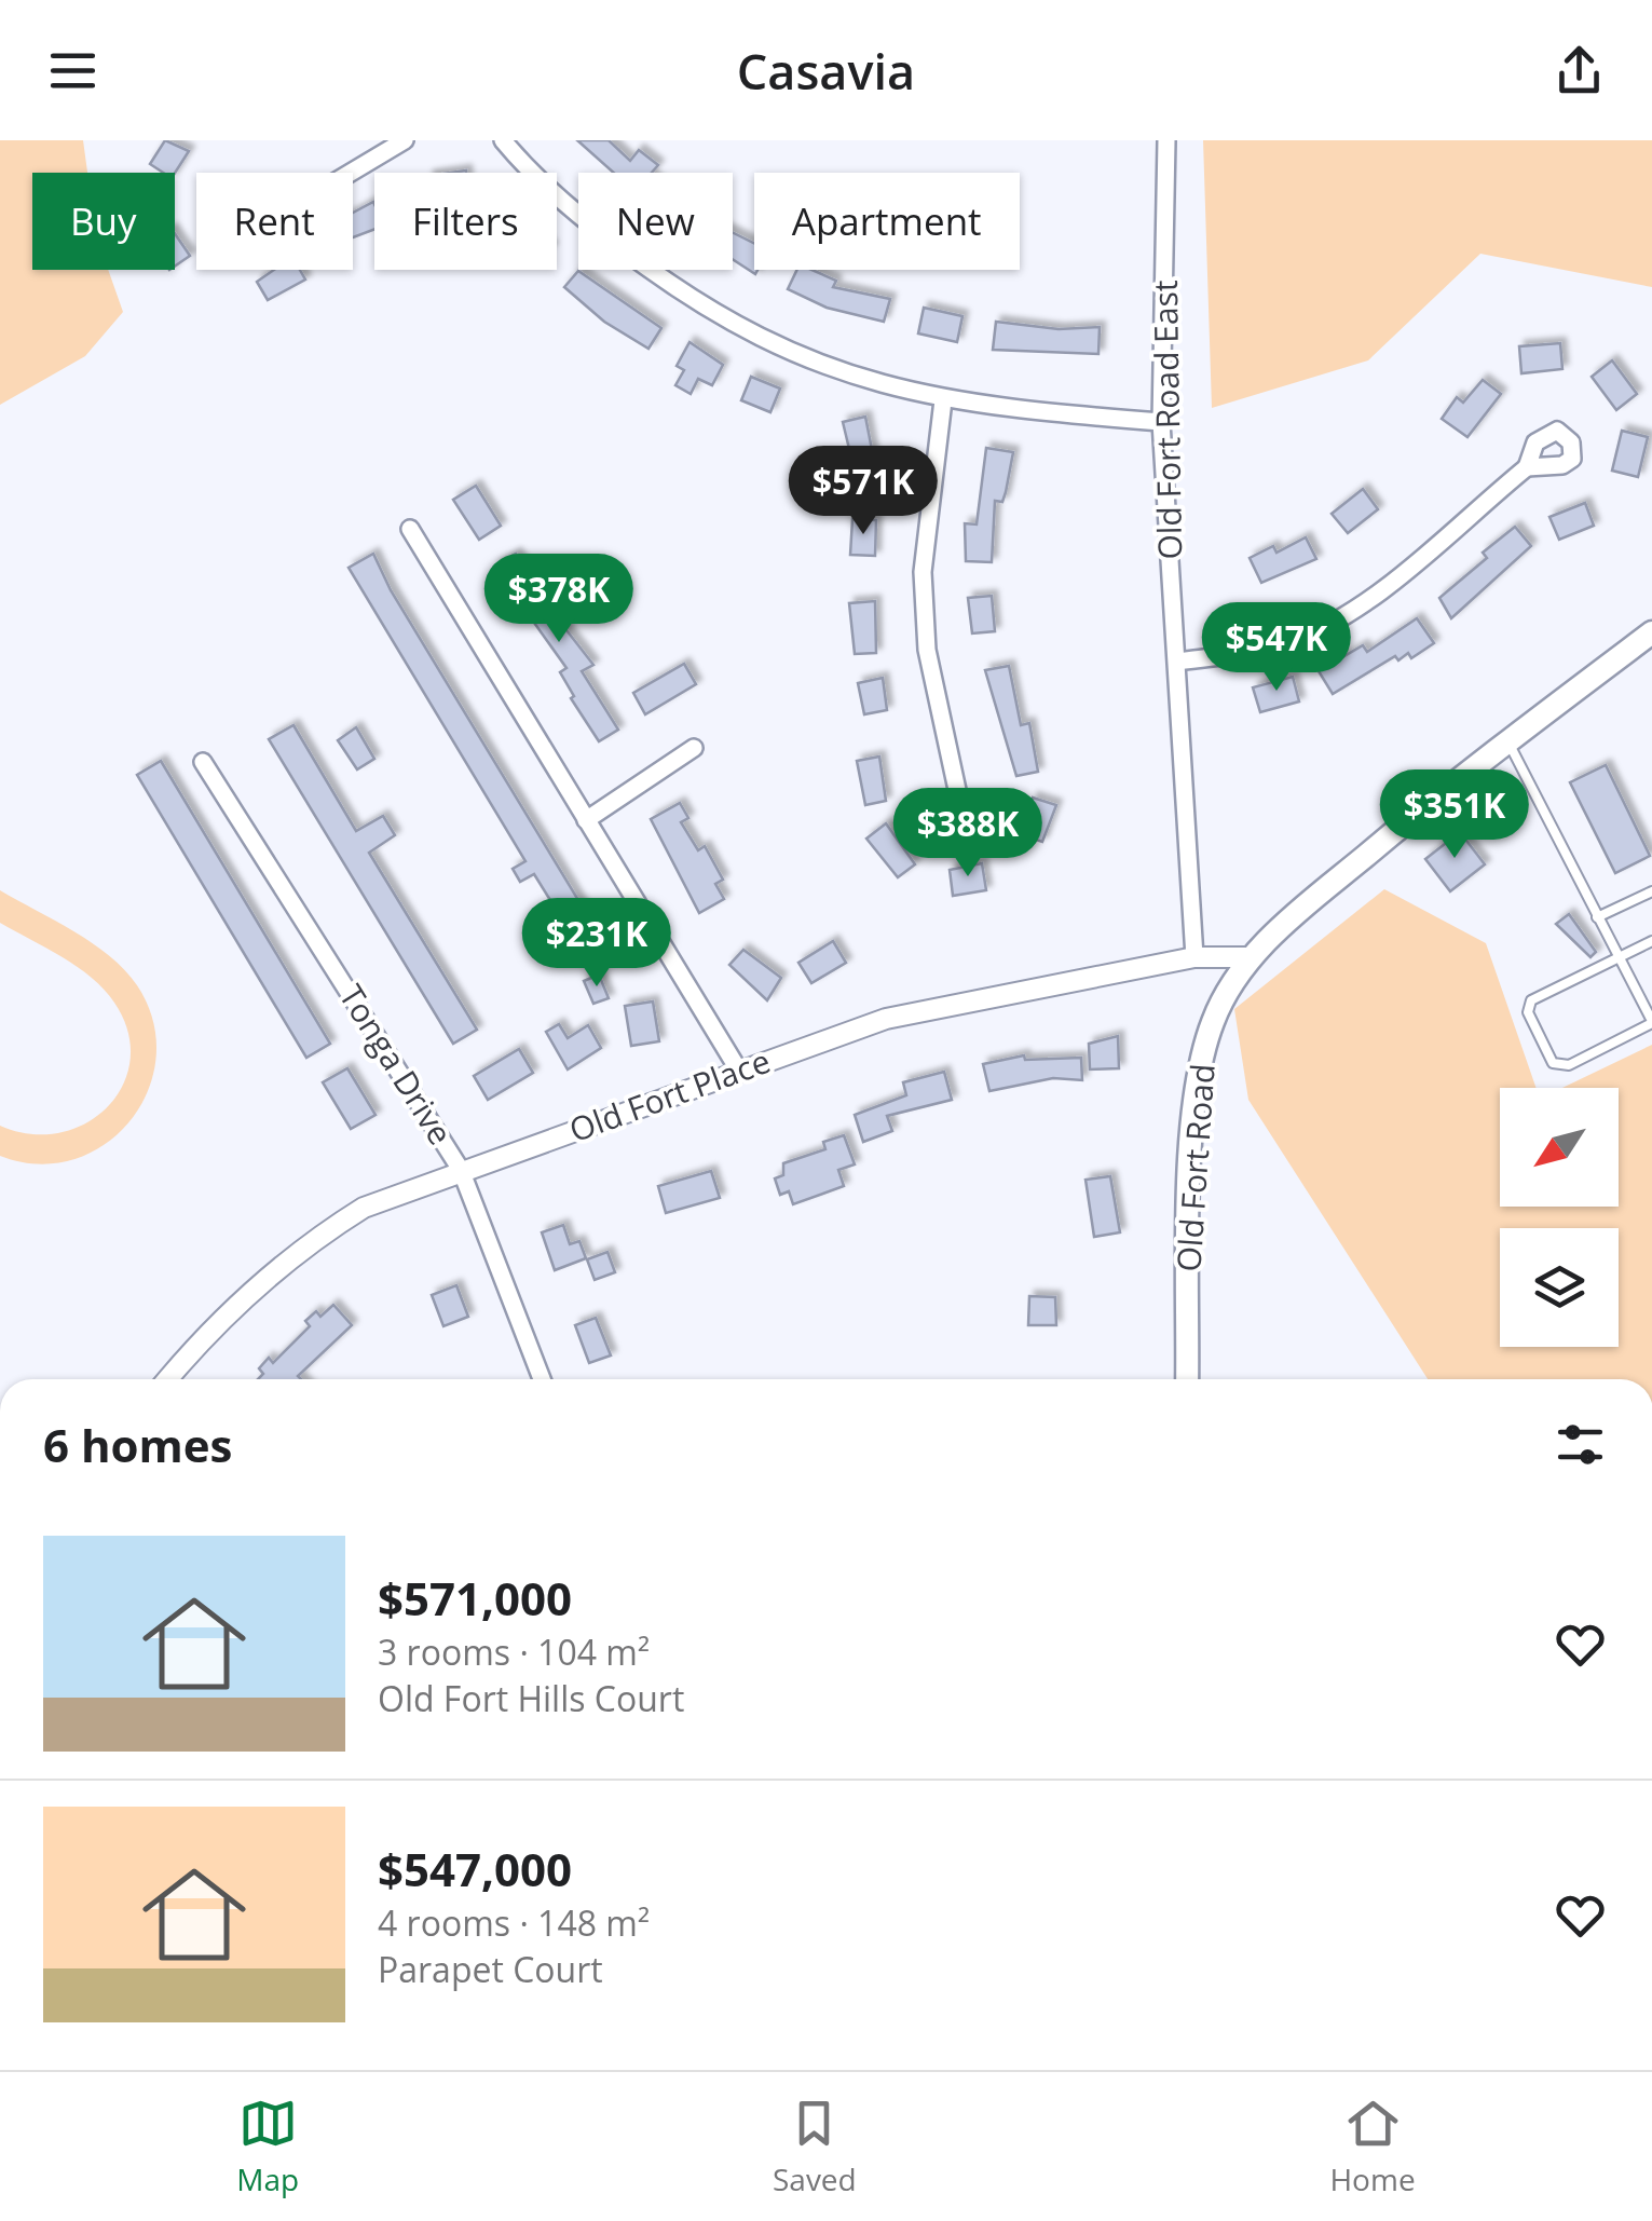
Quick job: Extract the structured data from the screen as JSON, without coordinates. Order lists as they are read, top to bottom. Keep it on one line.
{"streets":{"main road":["Old Fort Road"],"street":["Old Fort Road East","Tonga Drive","Old Fort Place"]},"crossings":[["Old Fort Road East","Old Fort Place"],["Tonga Drive","Old Fort Place"],["Old Fort Place","Old Fort Road"]],"north":"bottom left","page":{"header":"Casavia","chip":["Buy","Rent","Filters","New","Apartment"],"price":["$571K","$378K","$547K","$351K","$388K","$231K"],"heading":"6 homes","list":[{"name":"$571,000","note":"3 rooms · 104 m² · Old Fort Hills Court"},{"name":"$547,000","note":"4 rooms · 148 m² · Parapet Court"}],"tabs":["Map","Saved","Home"]}}
